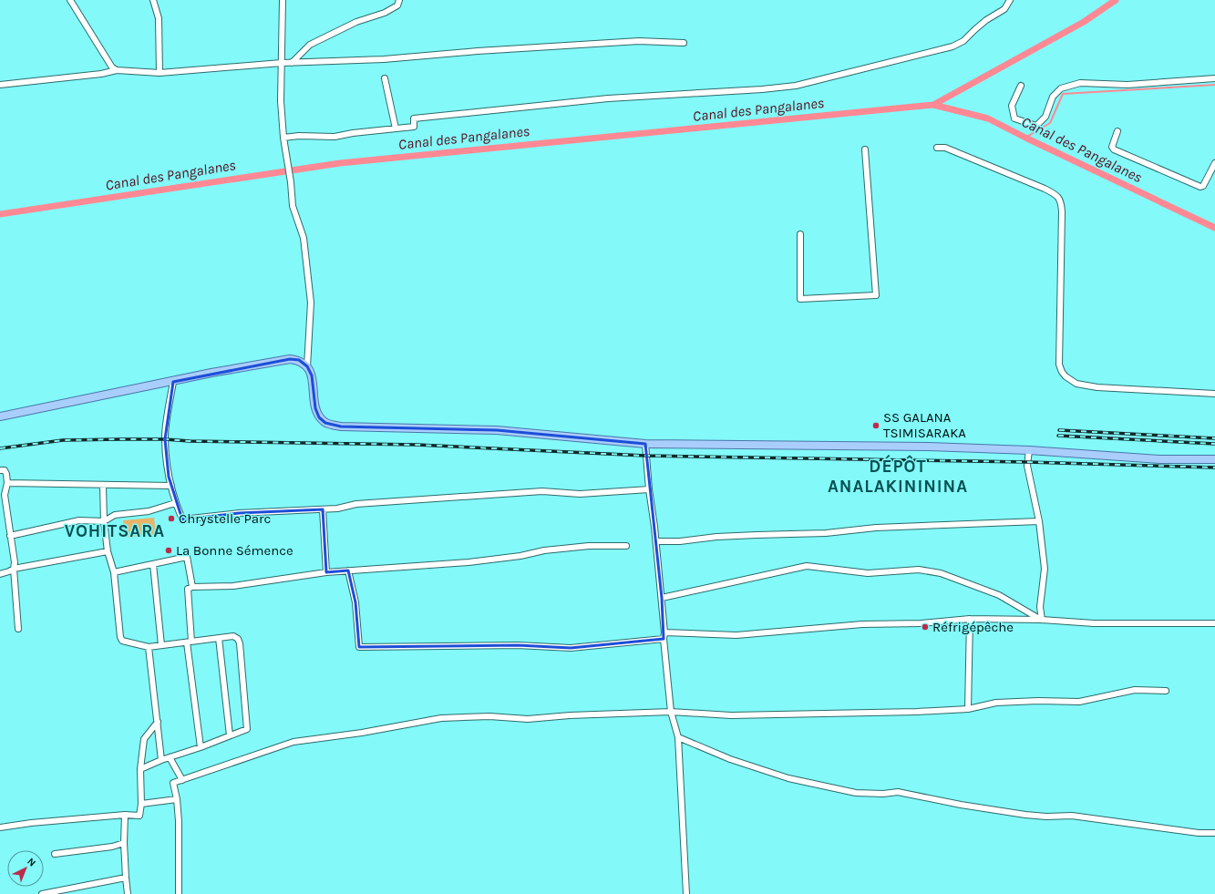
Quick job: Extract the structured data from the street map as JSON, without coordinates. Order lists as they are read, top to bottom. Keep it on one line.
{"districts":["DÉPÔT ANALAKINININA","VOHITSARA"],"water":["Canal des Pangalanes"],"places":["SS GALANA TSIMISARAKA","Chrystelle Parc","La Bonne Sémence","Réfrigépêche"],"north":"top right"}
